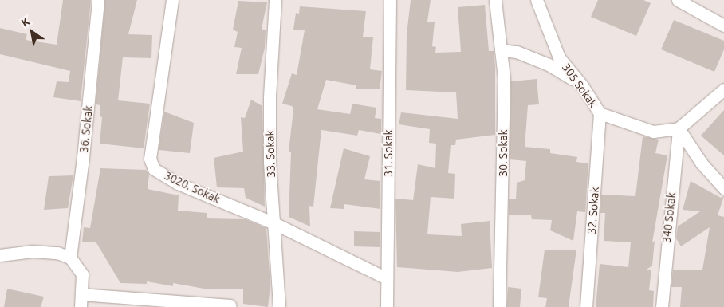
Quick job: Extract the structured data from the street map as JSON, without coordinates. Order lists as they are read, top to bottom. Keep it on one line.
{"streets":{"street":["305 Sokak","36. Sokak","31. Sokak","30. Sokak","33. Sokak","3020. Sokak","32. Sokak","340 Sokak"]},"crossings":[["305 Sokak","32. Sokak"],["305 Sokak","340 Sokak"],["31. Sokak","3020. Sokak"],["33. Sokak","3020. Sokak"]],"north":"top left"}
